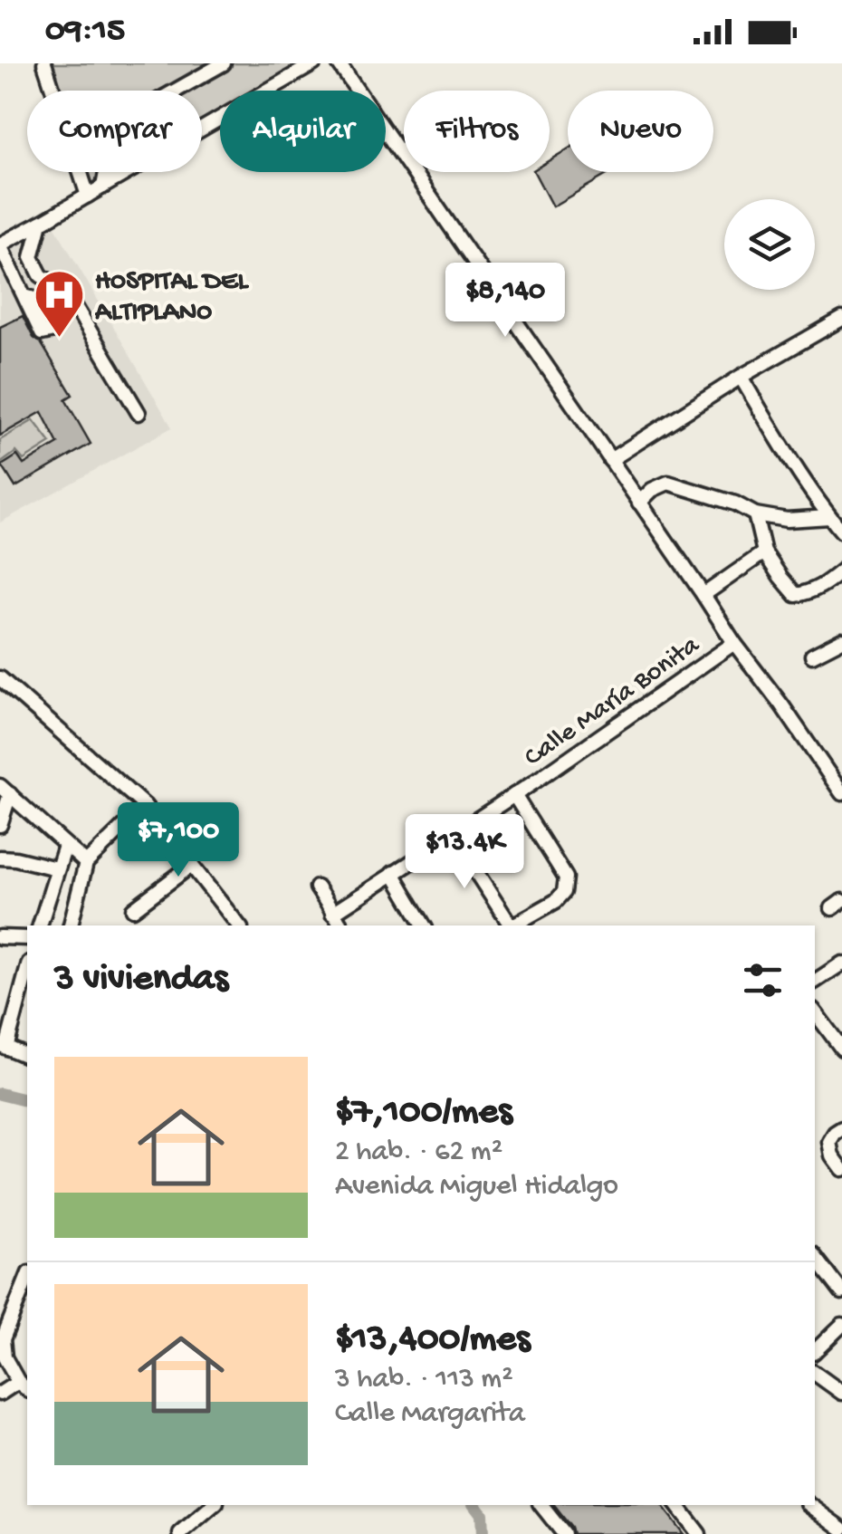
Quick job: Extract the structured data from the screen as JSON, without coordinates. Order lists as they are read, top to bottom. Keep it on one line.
{"streets":{"street":["Calle María Bonita"]},"places":{"hospital":["H0SPITAL DEL ALTIPLAN0"]},"page":{"status":"09:15","chip":["Comprar","Alquilar","Filtros","Nuevo"],"price":["$8,140","$7,100","$13.4K"],"heading":"3 viviendas","list":[{"name":"$7,100/mes","note":"2 hab. · 62 m² · Avenida Miguel Hidalgo"},{"name":"$13,400/mes","note":"3 hab. · 113 m² · Calle Margarita"}]}}
